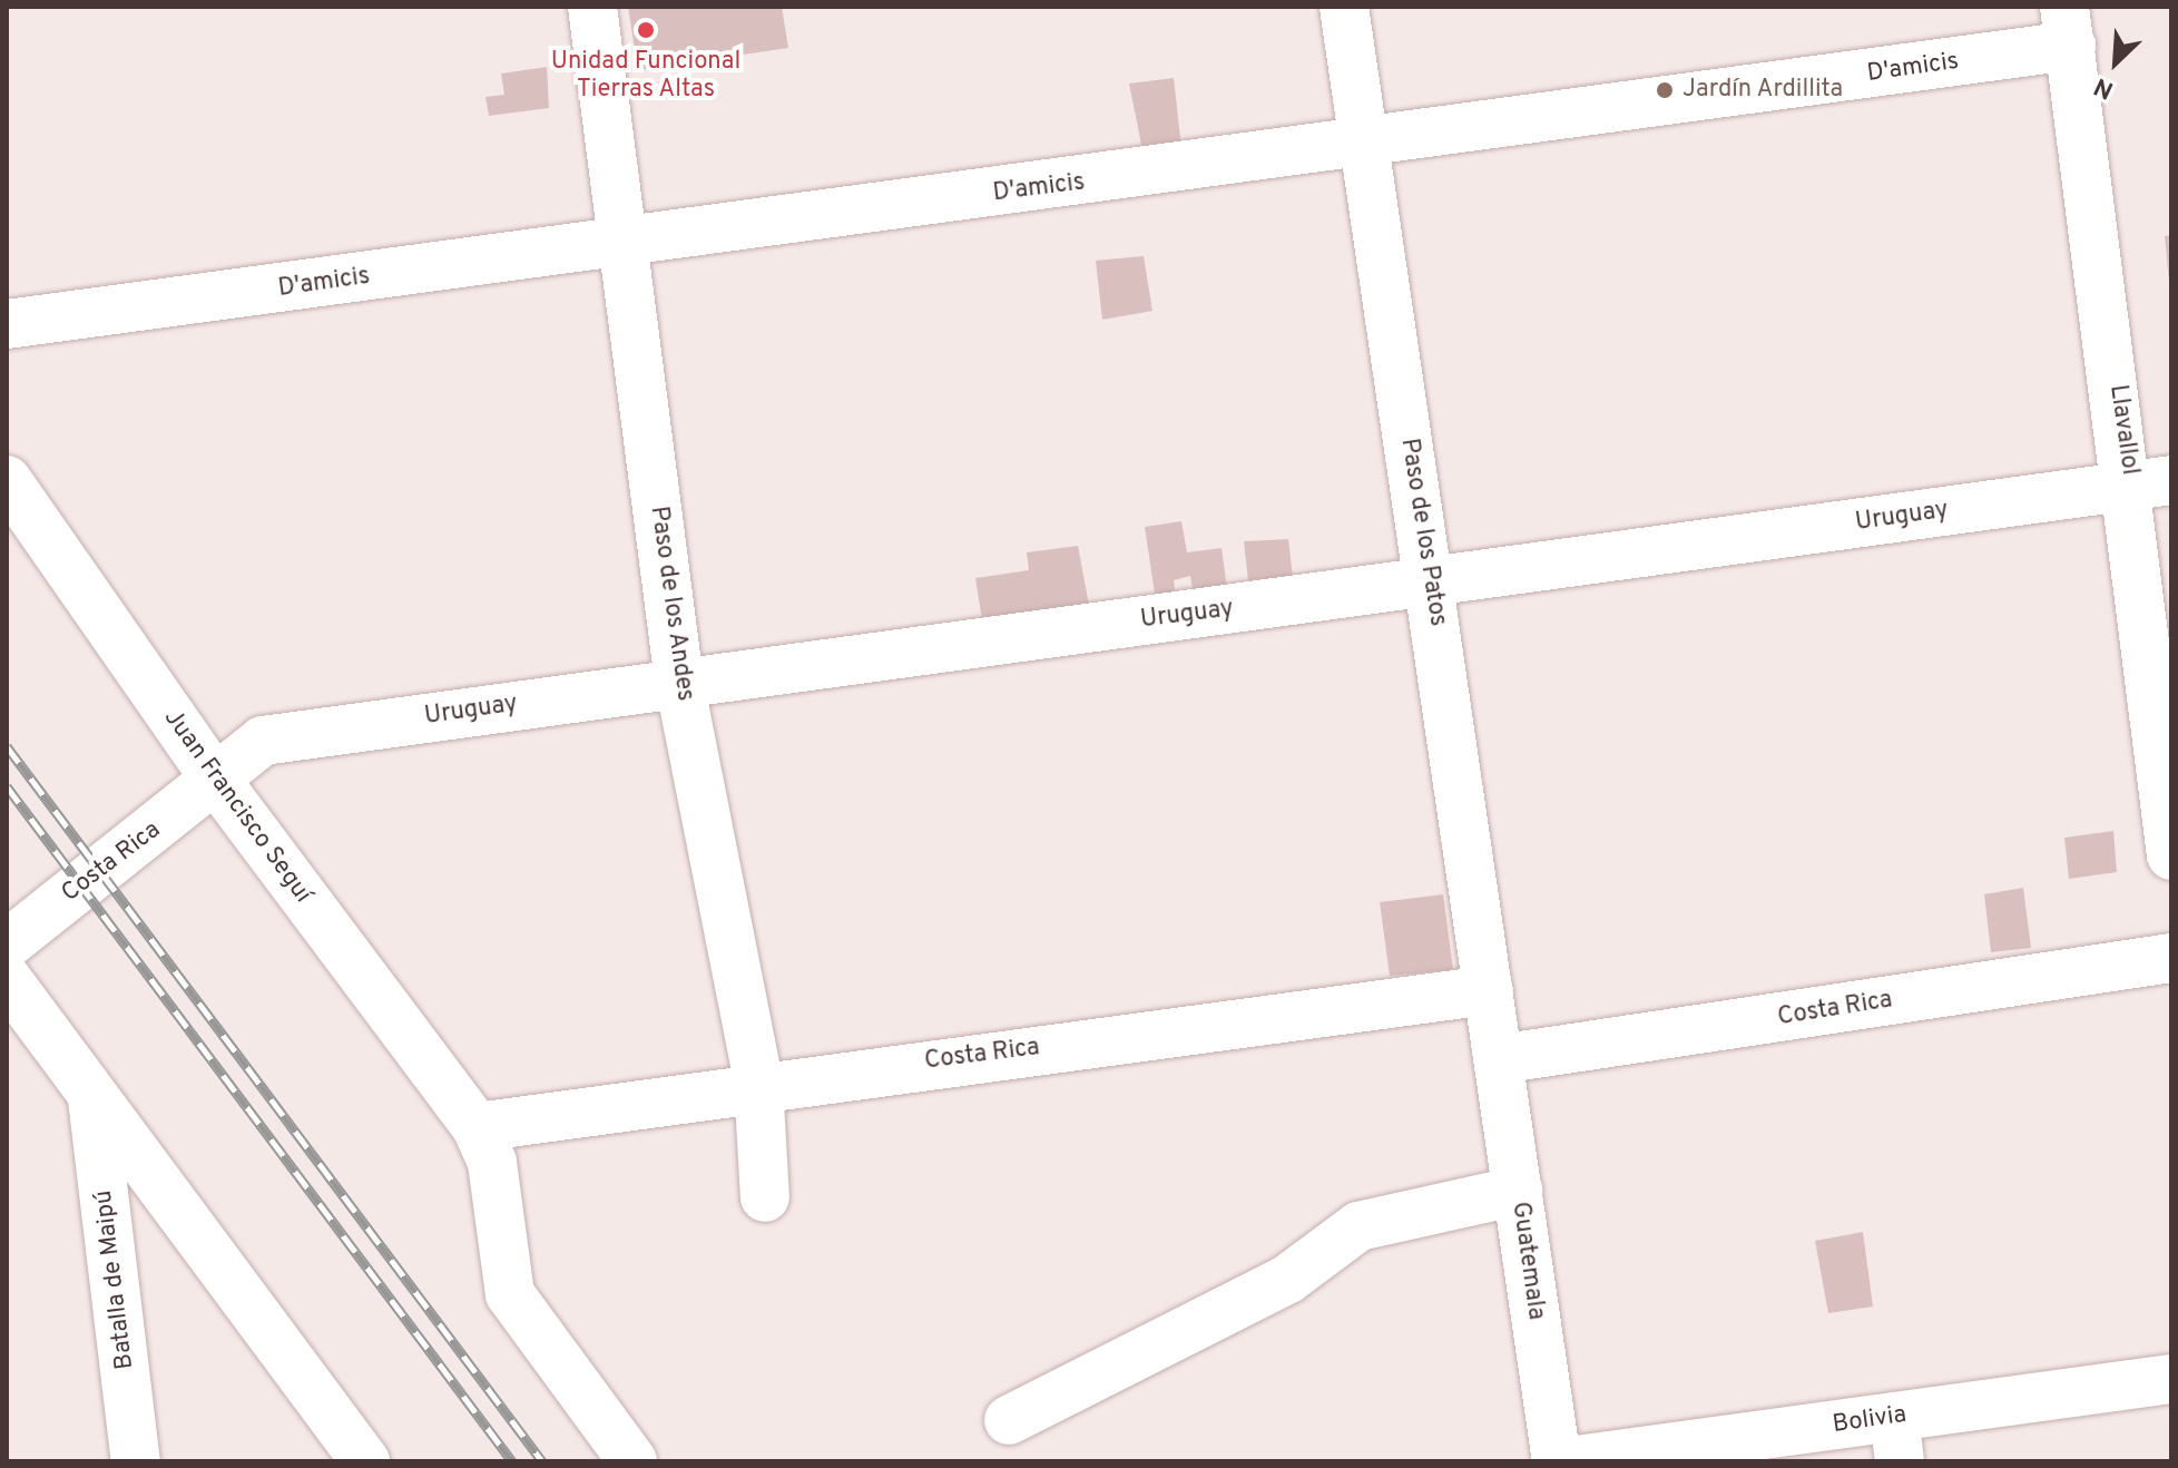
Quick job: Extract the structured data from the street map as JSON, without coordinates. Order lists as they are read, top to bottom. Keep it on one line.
{"streets":{"street":["D'amicis","Llavallol","Uruguay","Paso de los Patos","Paso de los Andes","Juan Francisco Seguí","Costa Rica","Guatemala","Batalla de Maipú","Bolivia"]},"crossings":[["D'amicis","Llavallol"],["D'amicis","Paso de los Patos"],["D'amicis","Paso de los Andes"],["Llavallol","Uruguay"],["Uruguay","Paso de los Patos"],["Uruguay","Paso de los Andes"],["Uruguay","Juan Francisco Seguí"],["Uruguay","Costa Rica"],["Paso de los Patos","Costa Rica"],["Paso de los Patos","Guatemala"],["Paso de los Andes","Costa Rica"],["Juan Francisco Seguí","Costa Rica"],["Costa Rica","Guatemala"]],"places":["Unidad Funcional Tierras Altas","Jardín Ardillita"],"north":"bottom left"}
